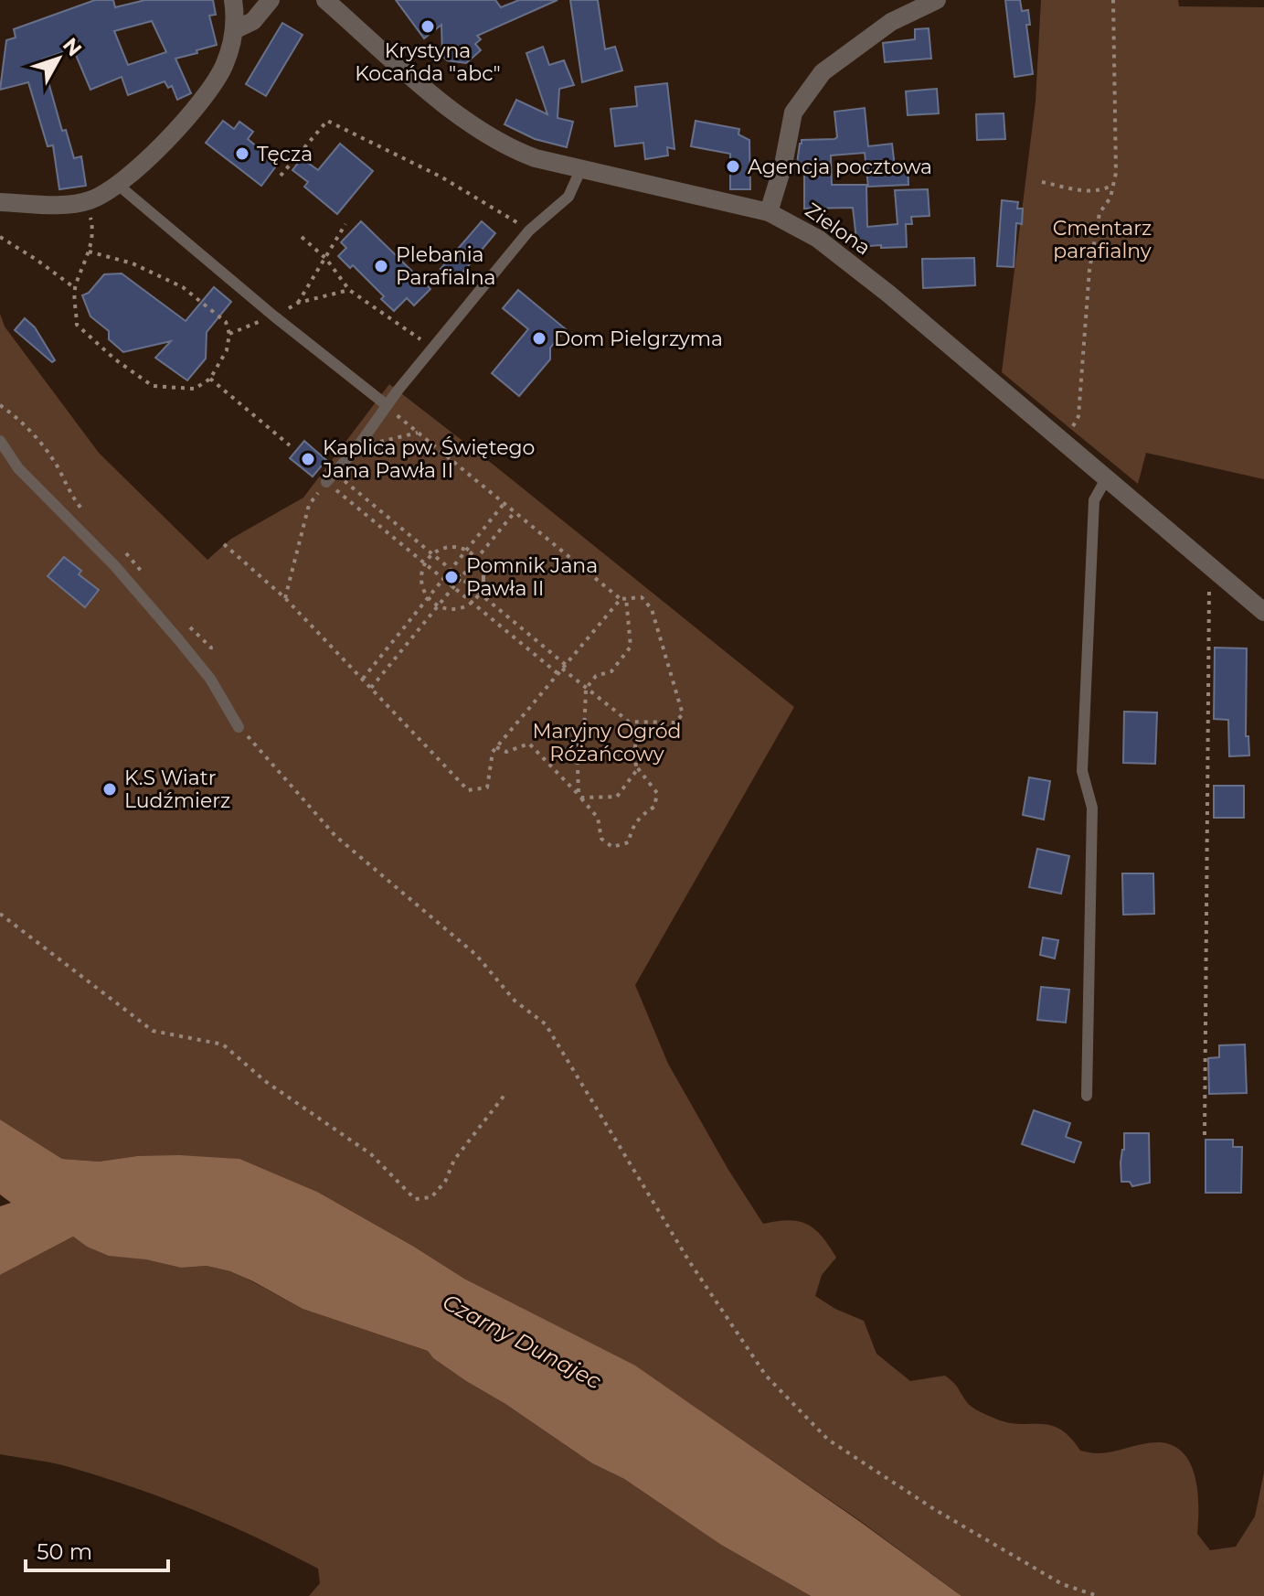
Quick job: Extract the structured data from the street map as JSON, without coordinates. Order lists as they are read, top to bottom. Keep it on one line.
{"streets":{"street":["Zielona"]},"water":["Czarny Dunajec"],"parks":["Cmentarz parafialny","Maryjny Ogród Różańcowy"],"places":["Krystyna Kocańda \"abc\"","Tęcza","Agencja pocztowa","Plebania Parafialna","Dom Pielgrzyma","Kaplica pw. Świętego Jana Pawła II","Pomnik Jana Pawła II","K.S Wiatr Ludźmierz"],"scale_bar":"50 m","north":"top right"}
